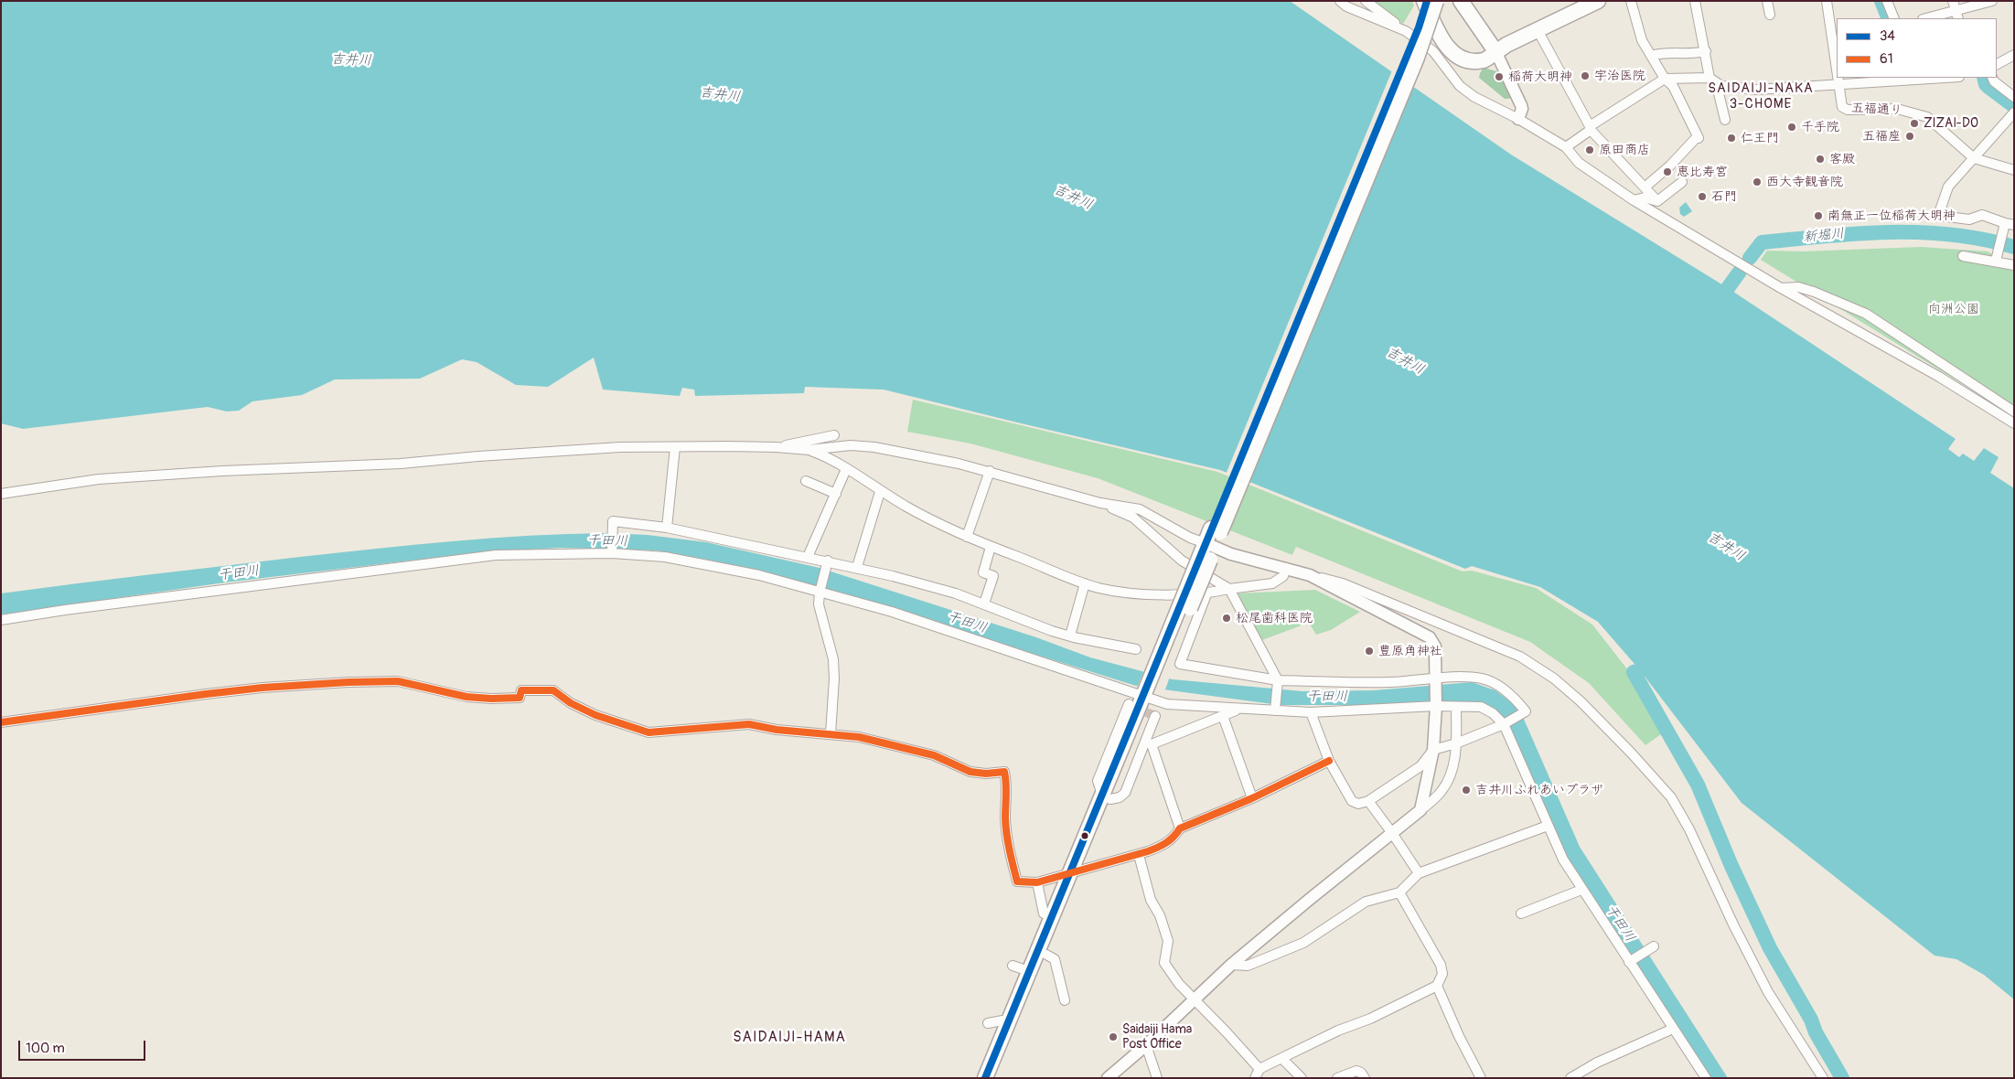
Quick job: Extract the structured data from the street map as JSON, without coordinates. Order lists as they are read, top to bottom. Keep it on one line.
{"streets":{"street":["五福通り"]},"districts":["SAIDAIJI-NAKA 3-CHOME","SAIDAIJI-HAMA"],"water":["吉井川","新堀川","干田川"],"parks":["向洲公園"],"places":["宇治医院","稲荷大明神","ZIZAI‐DO","千手院","五福座","仁王門","原田商店","客殿","恵比寿宮","西大寺観音院","石門","南無正一位稲荷大明神","松尾歯科医院","豊原角神社","吉井川ふれあいプラザ","Saidaiji Hama Post Office"],"lines":["transit line 34","transit line 61"],"legend":["34","61"],"scale_bar":"100 m"}
